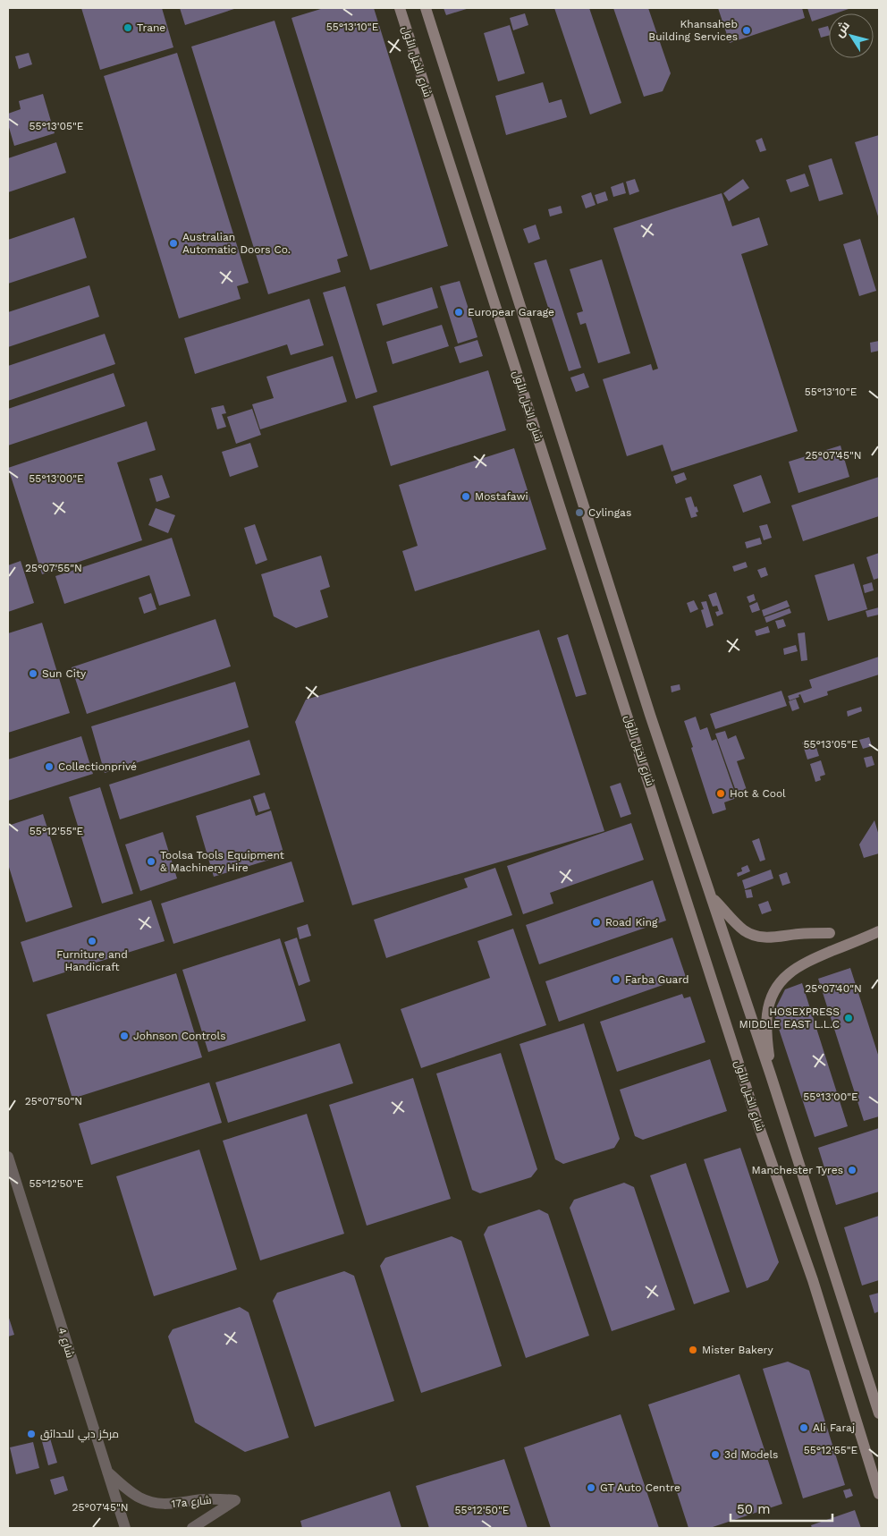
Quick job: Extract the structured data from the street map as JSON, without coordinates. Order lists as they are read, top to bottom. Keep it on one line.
{"streets":{"main road":["شارع الخيل الأول"],"street":["شارع 4","17a شارع"]},"crossings":[["شارع 4","17a شارع"]],"places":["Trane","Khansaheb Building Services","Australian Automatic Doors Co.","Europear Garage","Mostafawi","Cylingas","Sun City","Collectionprivé","Hot & Cool","Toolsa Tools Equipment & Machinery Hire","Road King","Furniture and Handicraft","Farba Guard","HOSEXPRESS MIDDLE EAST L.L.C","Johnson Controls","Manchester Tyres","Mister Bakery","Ali Faraj","مركز دبي للحدائق","3d Models","GT Auto Centre"],"scale_bar":"50 m","north":"top left","coordinates":["55°13'10\"E","55°13'05\"E","25°07'45\"N","55°13'00\"E","25°07'55\"N","55°12'55\"E","25°07'40\"N","25°07'50\"N","55°12'50\"E"]}
